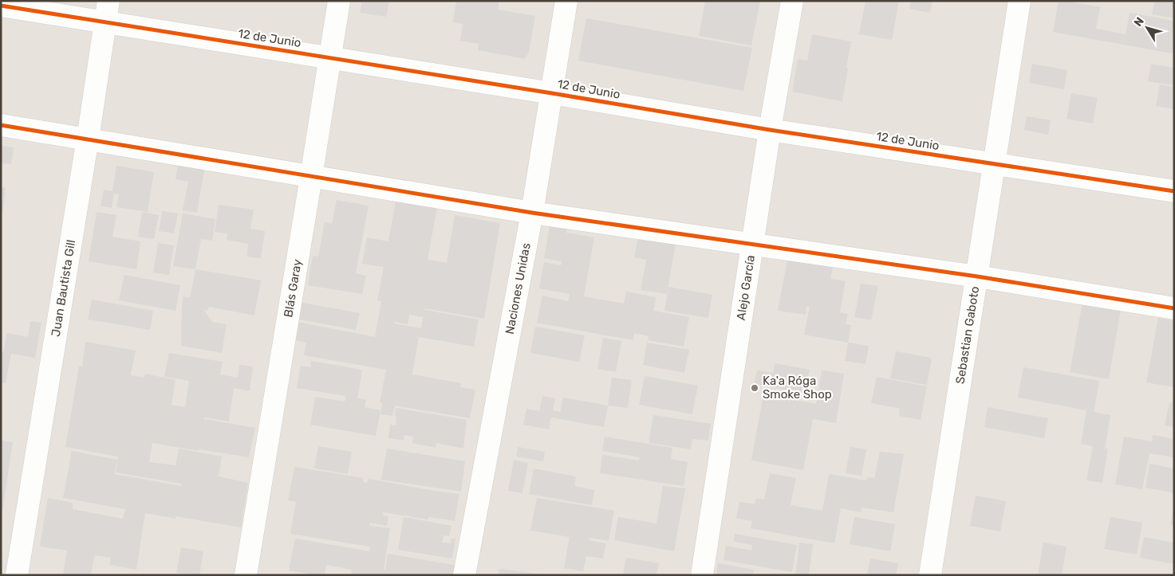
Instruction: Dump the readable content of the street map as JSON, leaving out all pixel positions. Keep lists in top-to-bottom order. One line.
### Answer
{"streets":{"street":["12 de Junio","Alejo García","Juan Bautista Gill","Blás Garay","Naciones Unidas","Sebastian Gaboto"]},"crossings":[["12 de Junio","Alejo García"],["12 de Junio","Juan Bautista Gill"],["12 de Junio","Blás Garay"],["12 de Junio","Naciones Unidas"],["12 de Junio","Sebastian Gaboto"]],"places":["Ka'a Róga Smoke Shop"],"north":"top left"}
